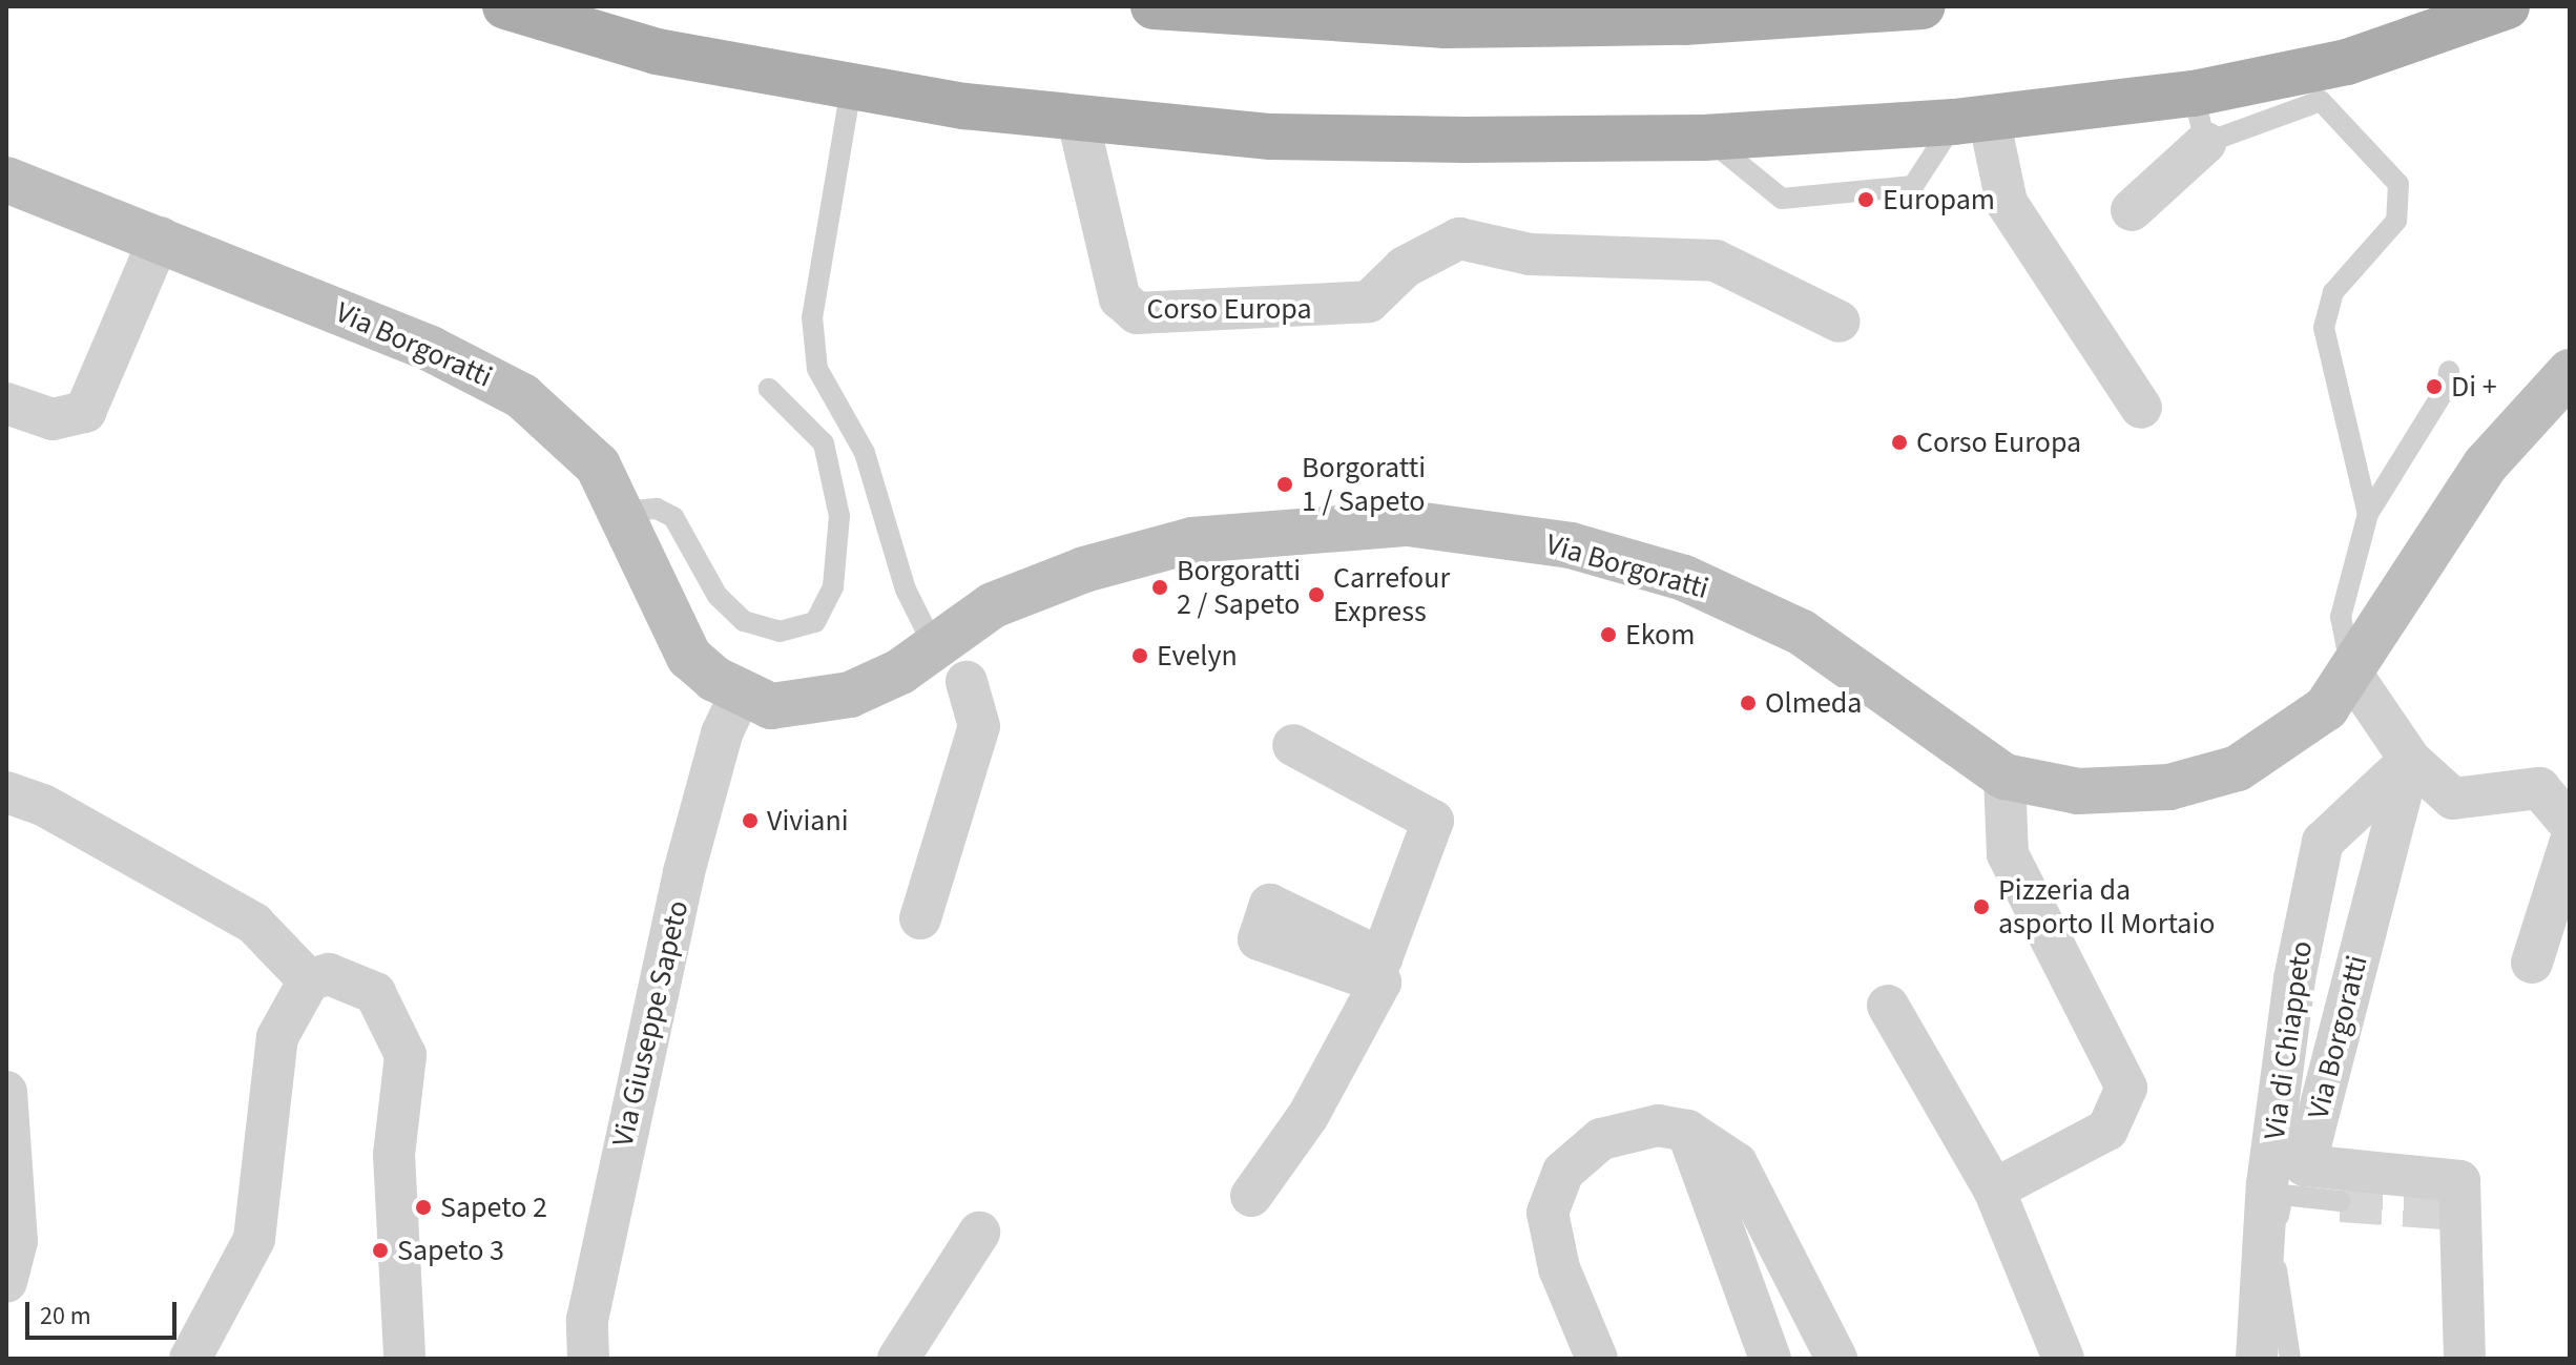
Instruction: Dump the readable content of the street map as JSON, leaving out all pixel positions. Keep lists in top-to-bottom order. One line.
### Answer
{"streets":{"street":["Corso Europa","Via Borgoratti","Via Giuseppe Sapeto","Via di Chiappeto"]},"crossings":[["Via Borgoratti","Via Giuseppe Sapeto"],["Via Borgoratti","Via di Chiappeto"]],"places":["Europam","Di +","Corso Europa","Borgoratti 1 / Sapeto","Borgoratti 2 / Sapeto","Carrefour Express","Ekom","Evelyn","Olmeda","Viviani","Pizzeria da asporto Il Mortaio","Sapeto 2","Sapeto 3"],"scale_bar":"20 m"}
